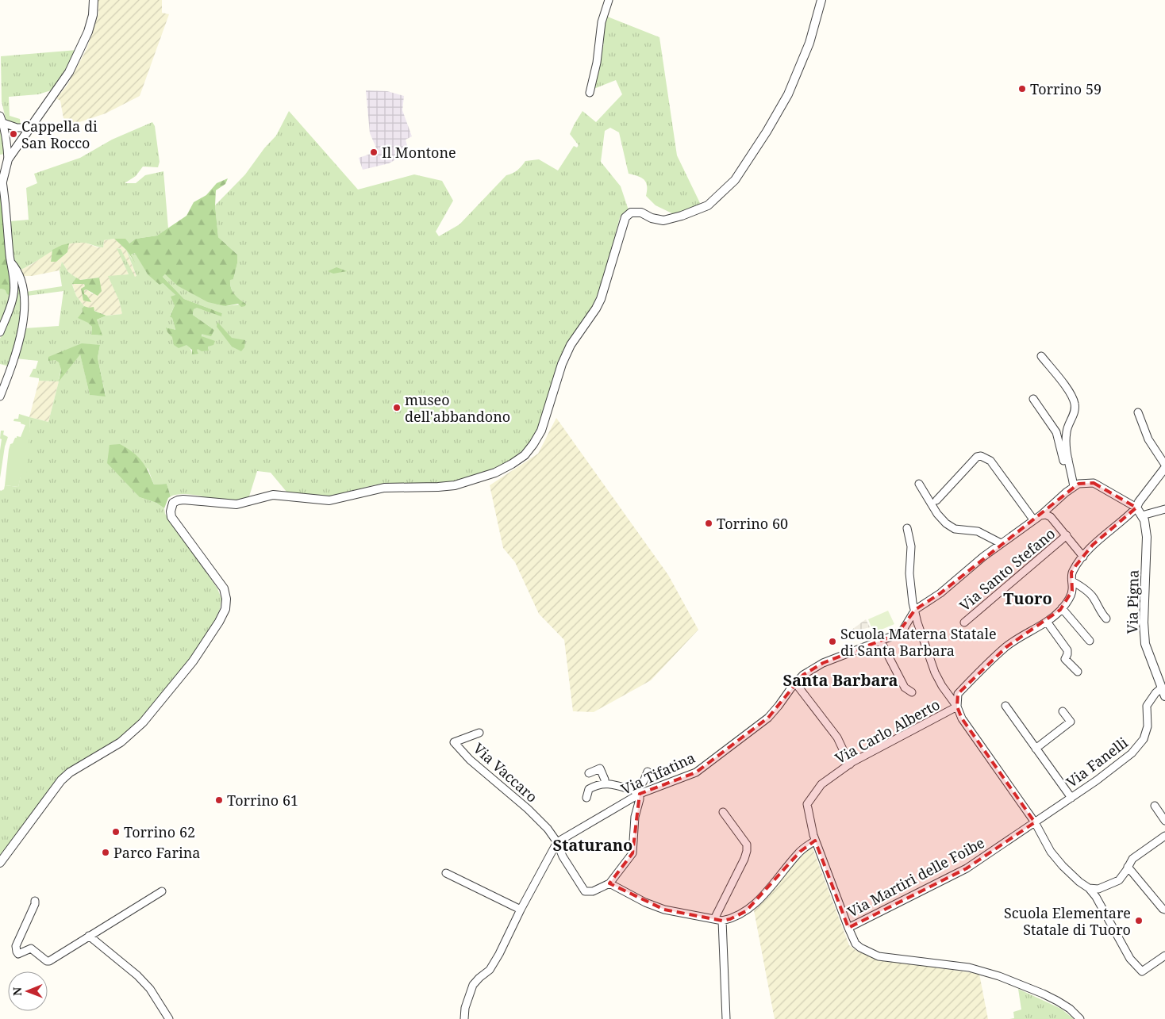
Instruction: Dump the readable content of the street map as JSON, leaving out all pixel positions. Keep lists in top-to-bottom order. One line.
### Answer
{"streets":{"street":["Via Santo Stefano","Via Pigna","Via Carlo Alberto","Via Fanelli","Via Vaccaro","Via Tifatina","Via Martiri delle Foibe"]},"crossings":[["Via Pigna","Via Fanelli"],["Via Carlo Alberto","Via Martiri delle Foibe"],["Via Fanelli","Via Martiri delle Foibe"],["Via Vaccaro","Via Tifatina"]],"districts":["Tuoro","Santa Barbara","Staturano"],"places":["Torrino 59","Cappella di San Rocco","Il Montone","museo dell'abbandono","Torrino 60","Scuola Materna Statale di Santa Barbara","Torrino 61","Torrino 62","Parco Farina","Scuola Elementare Statale di Tuoro"],"north":"left"}
